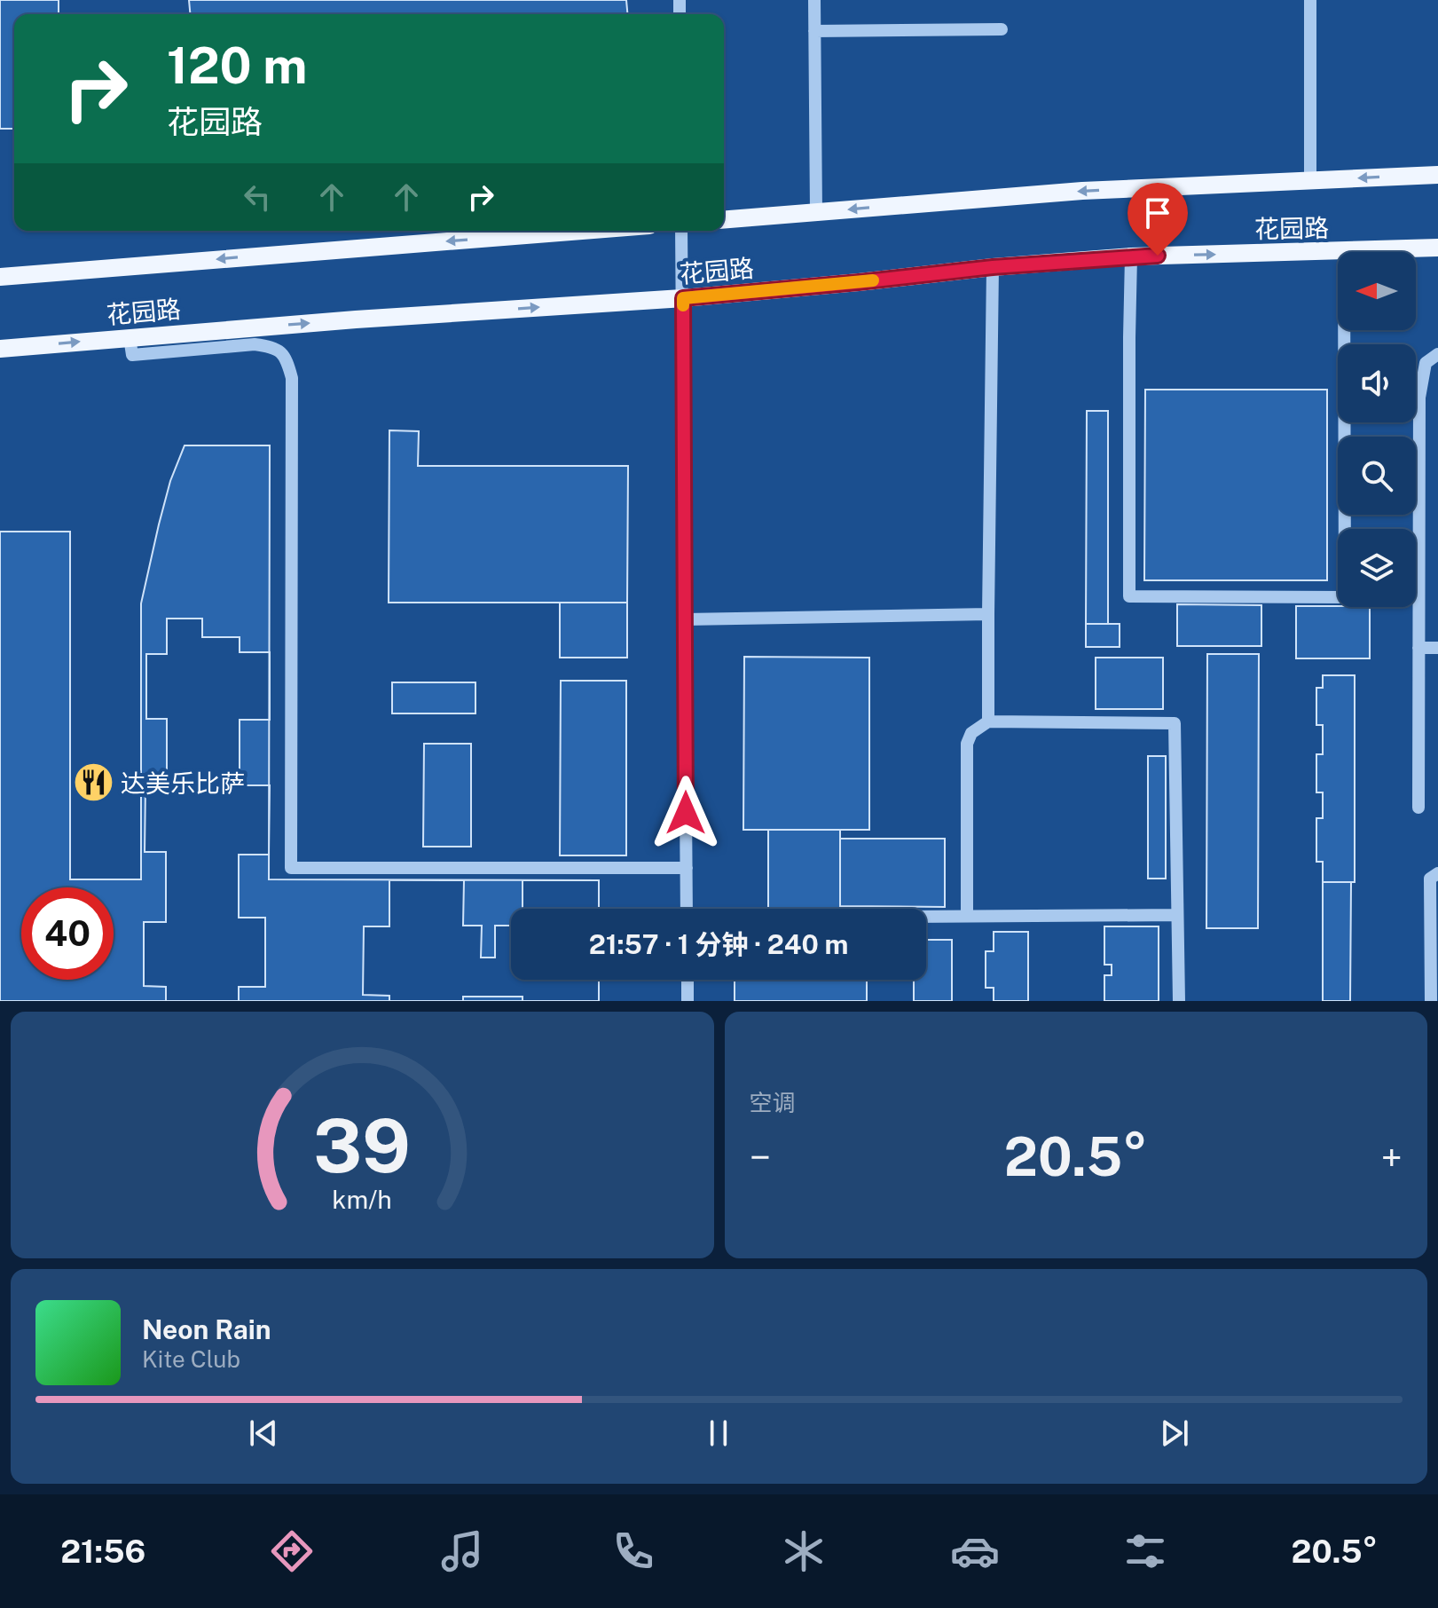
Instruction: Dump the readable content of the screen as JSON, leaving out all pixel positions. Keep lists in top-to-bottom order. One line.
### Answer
{"streets":{"main road":["花园路"]},"places":{"restaurant":["达美乐比萨"]},"north":"left","page":{"turn":["120 m","花园路"],"limit":"40","trip":"21:57 · 1 分钟 · 240 m","tile":"空调","heat":["−","20.5°","+"],"song":["Neon Rain","Kite Club"],"tabs":["21:56","20.5°"],"gauge":["39","km/h"]}}
